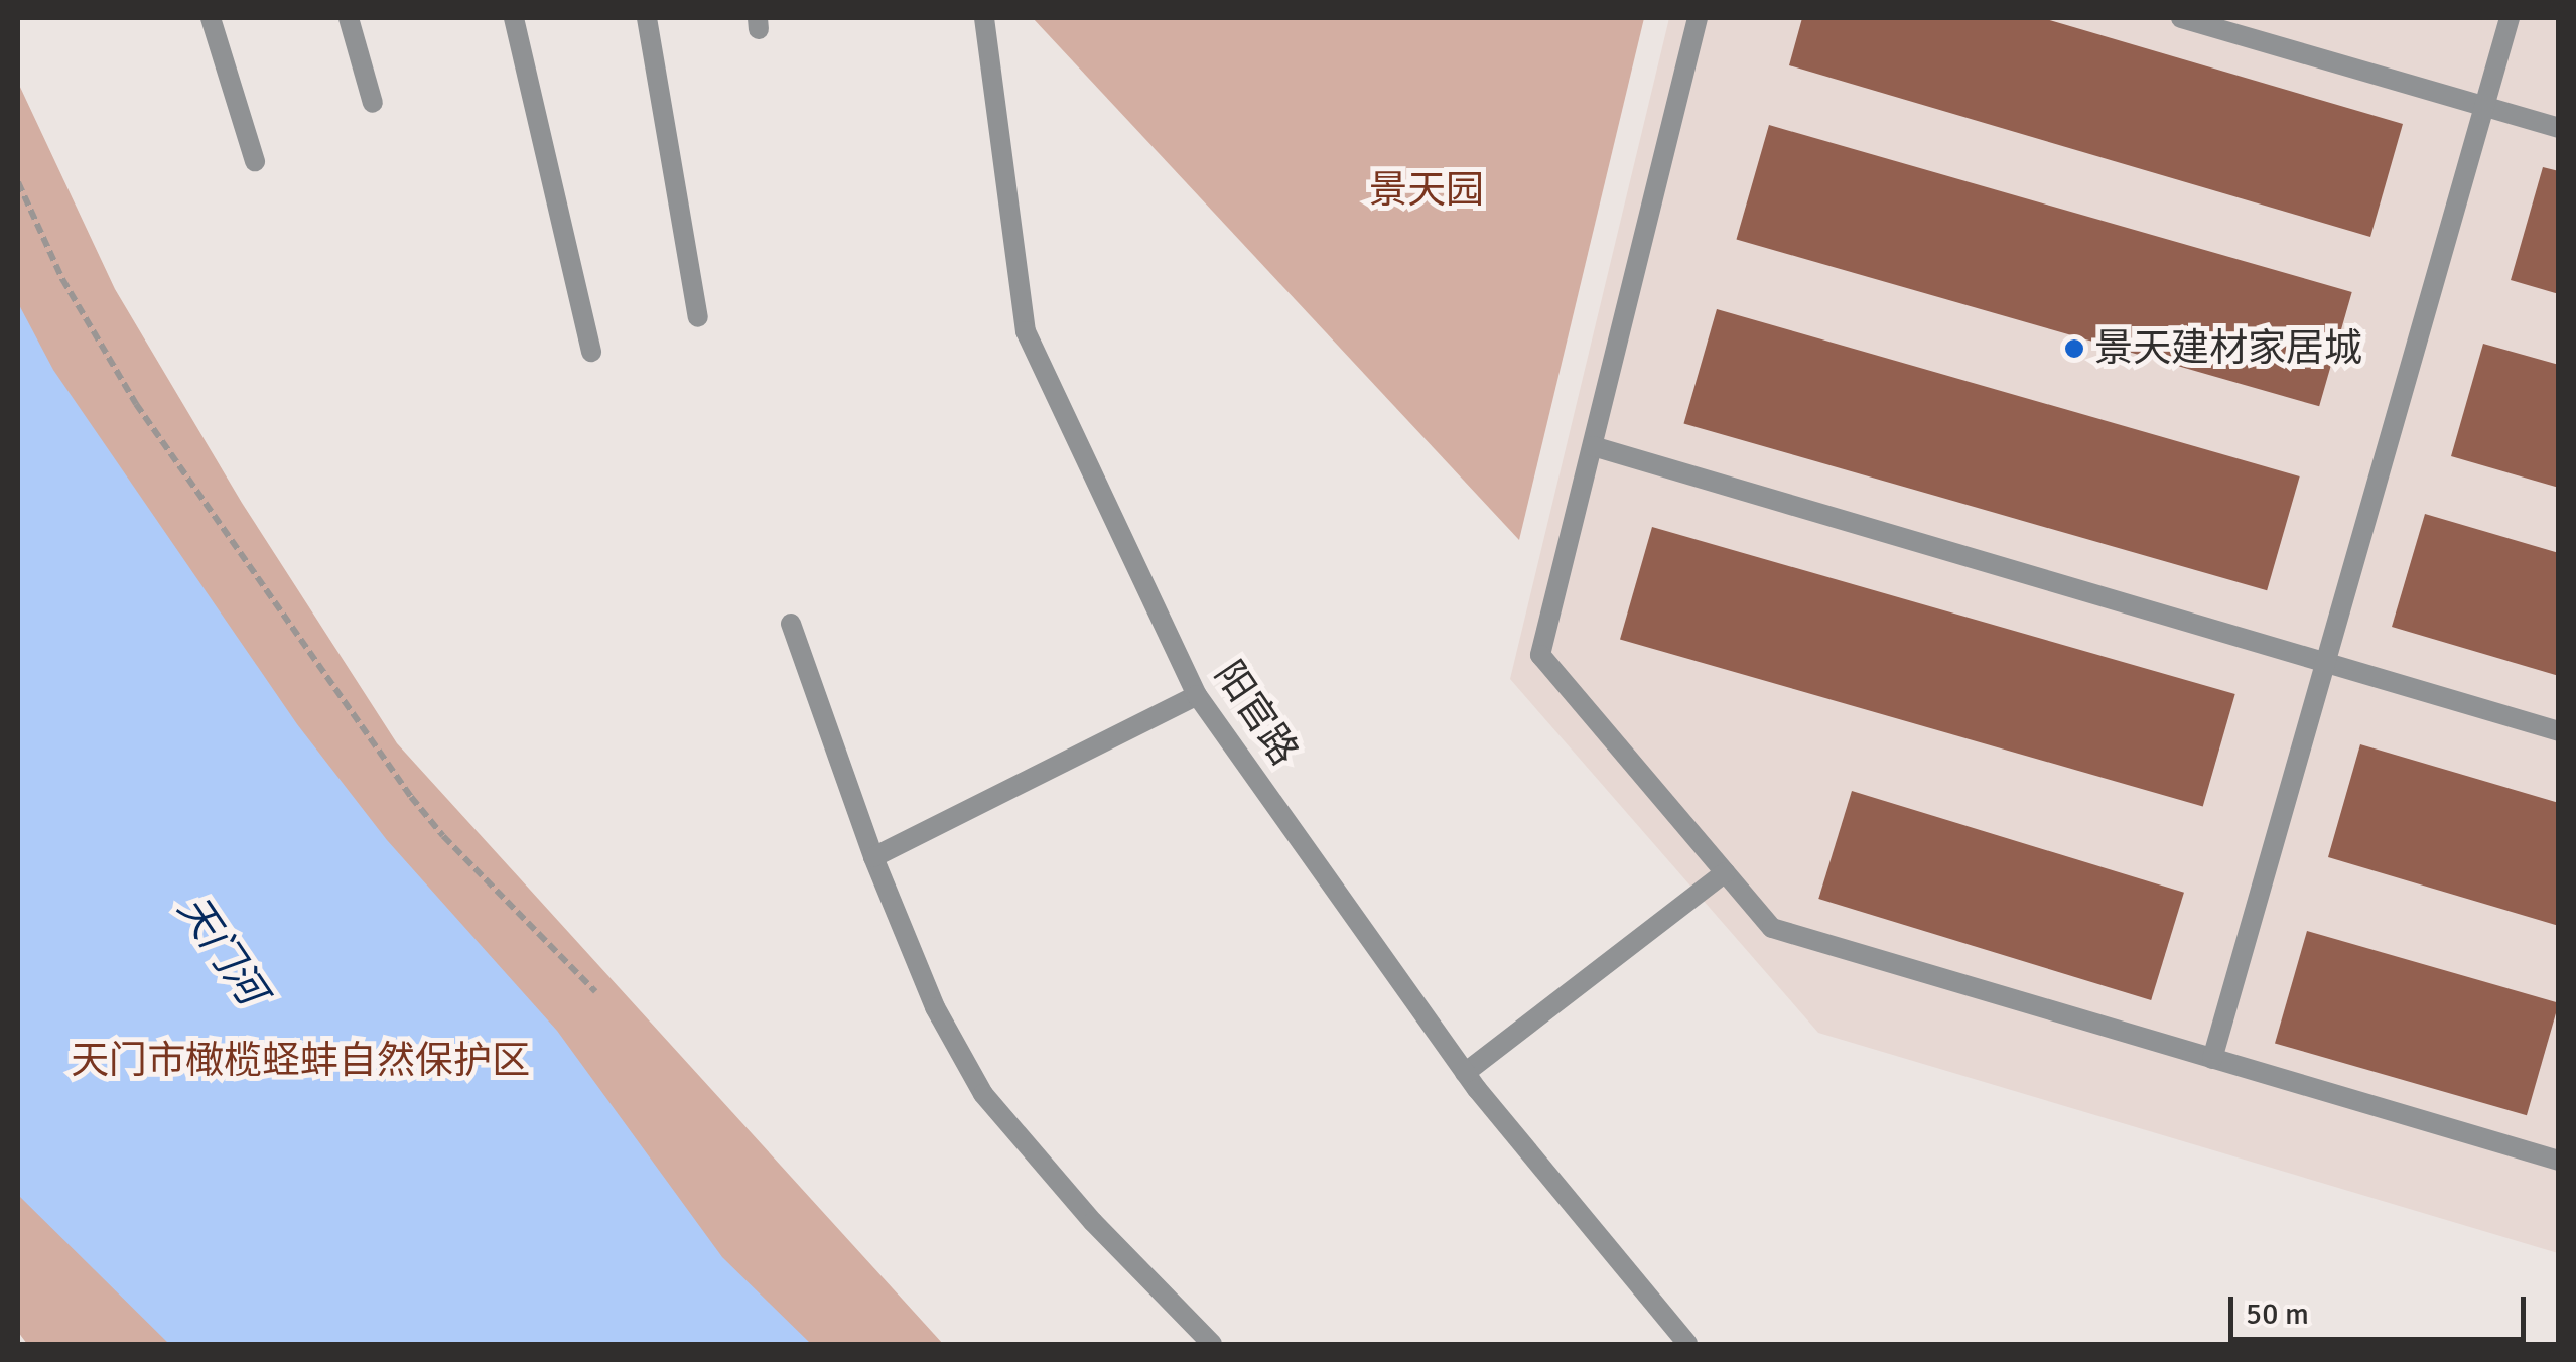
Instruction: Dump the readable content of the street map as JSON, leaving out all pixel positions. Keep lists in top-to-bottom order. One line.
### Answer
{"streets":{"street":["阳官路"]},"water":["天门河"],"parks":["景天园","天门市橄榄蛏蚌自然保护区"],"places":["景天建材家居城"],"scale_bar":"50 m"}
